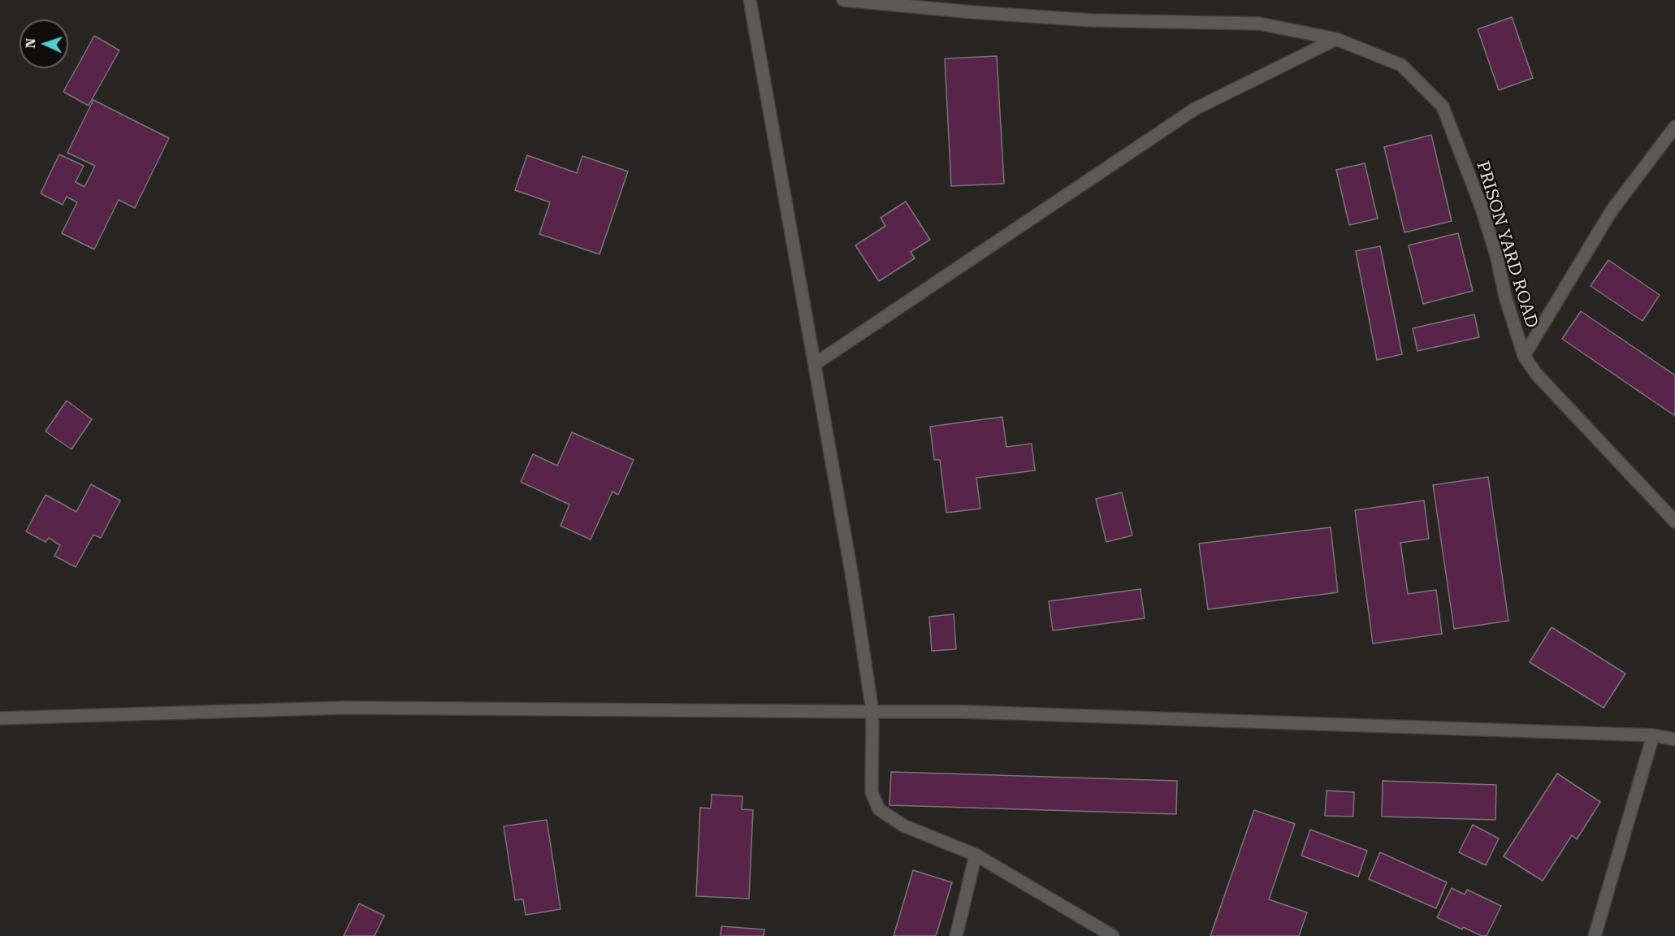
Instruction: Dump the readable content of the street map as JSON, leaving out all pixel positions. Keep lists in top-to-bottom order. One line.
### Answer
{"streets":{"street":["PRISON YARD ROAD"]},"north":"left"}
